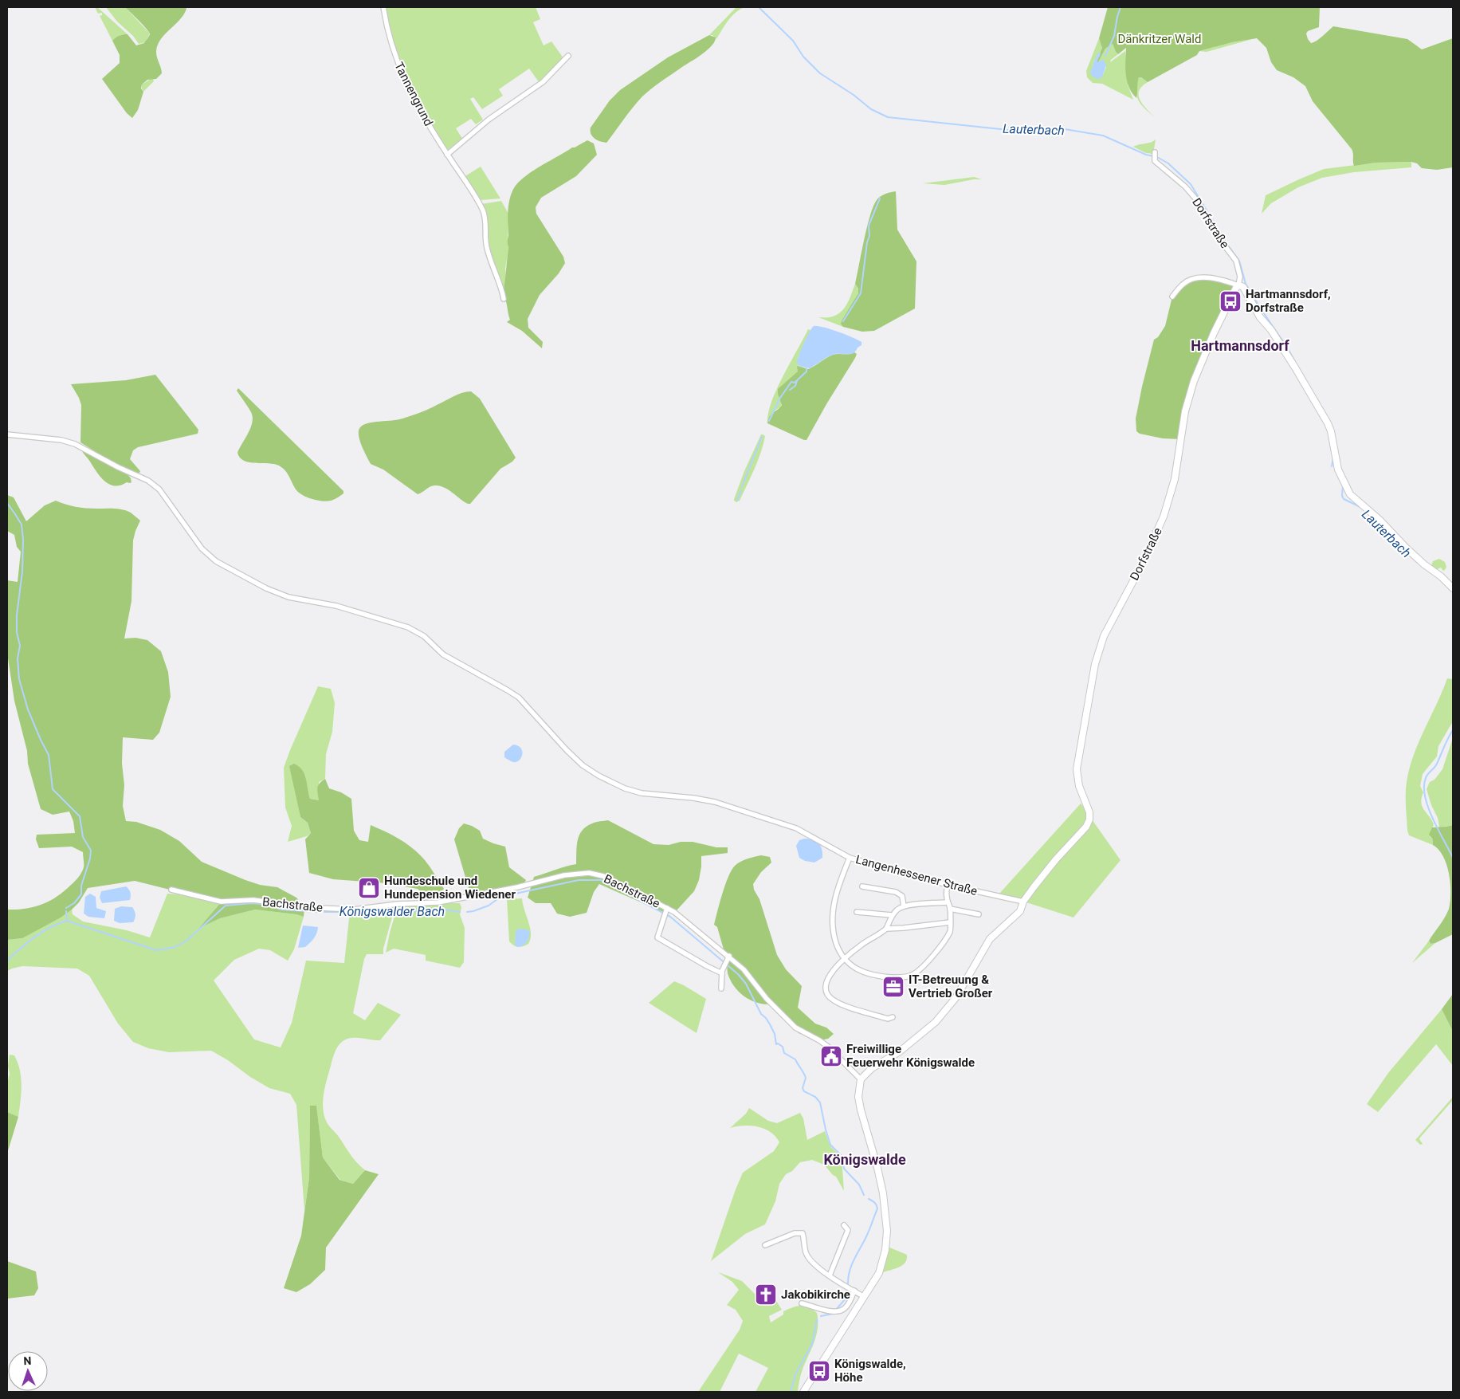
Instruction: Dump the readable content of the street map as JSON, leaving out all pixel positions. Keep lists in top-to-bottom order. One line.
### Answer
{"streets":{"street":["Tannengrund","Dorfstraße","Langenhessener Straße","Bachstraße"]},"crossings":[["Dorfstraße","Langenhessener Straße"]],"districts":["Hartmannsdorf","Königswalde"],"water":["Lauterbach","Königswalder Bach"],"parks":["Dänkritzer Wald"],"places":{"bus stop":["Hartmannsdorf, Dorfstraße","Königswalde, Höhe"],"shop":["Hundeschule und Hundepension Wiedener"],"office":["IT-Betreuung & Vertrieb Großer"],"public building":["Freiwillige Feuerwehr Königswalde"],"church":["Jakobikirche"]},"north":"top"}
